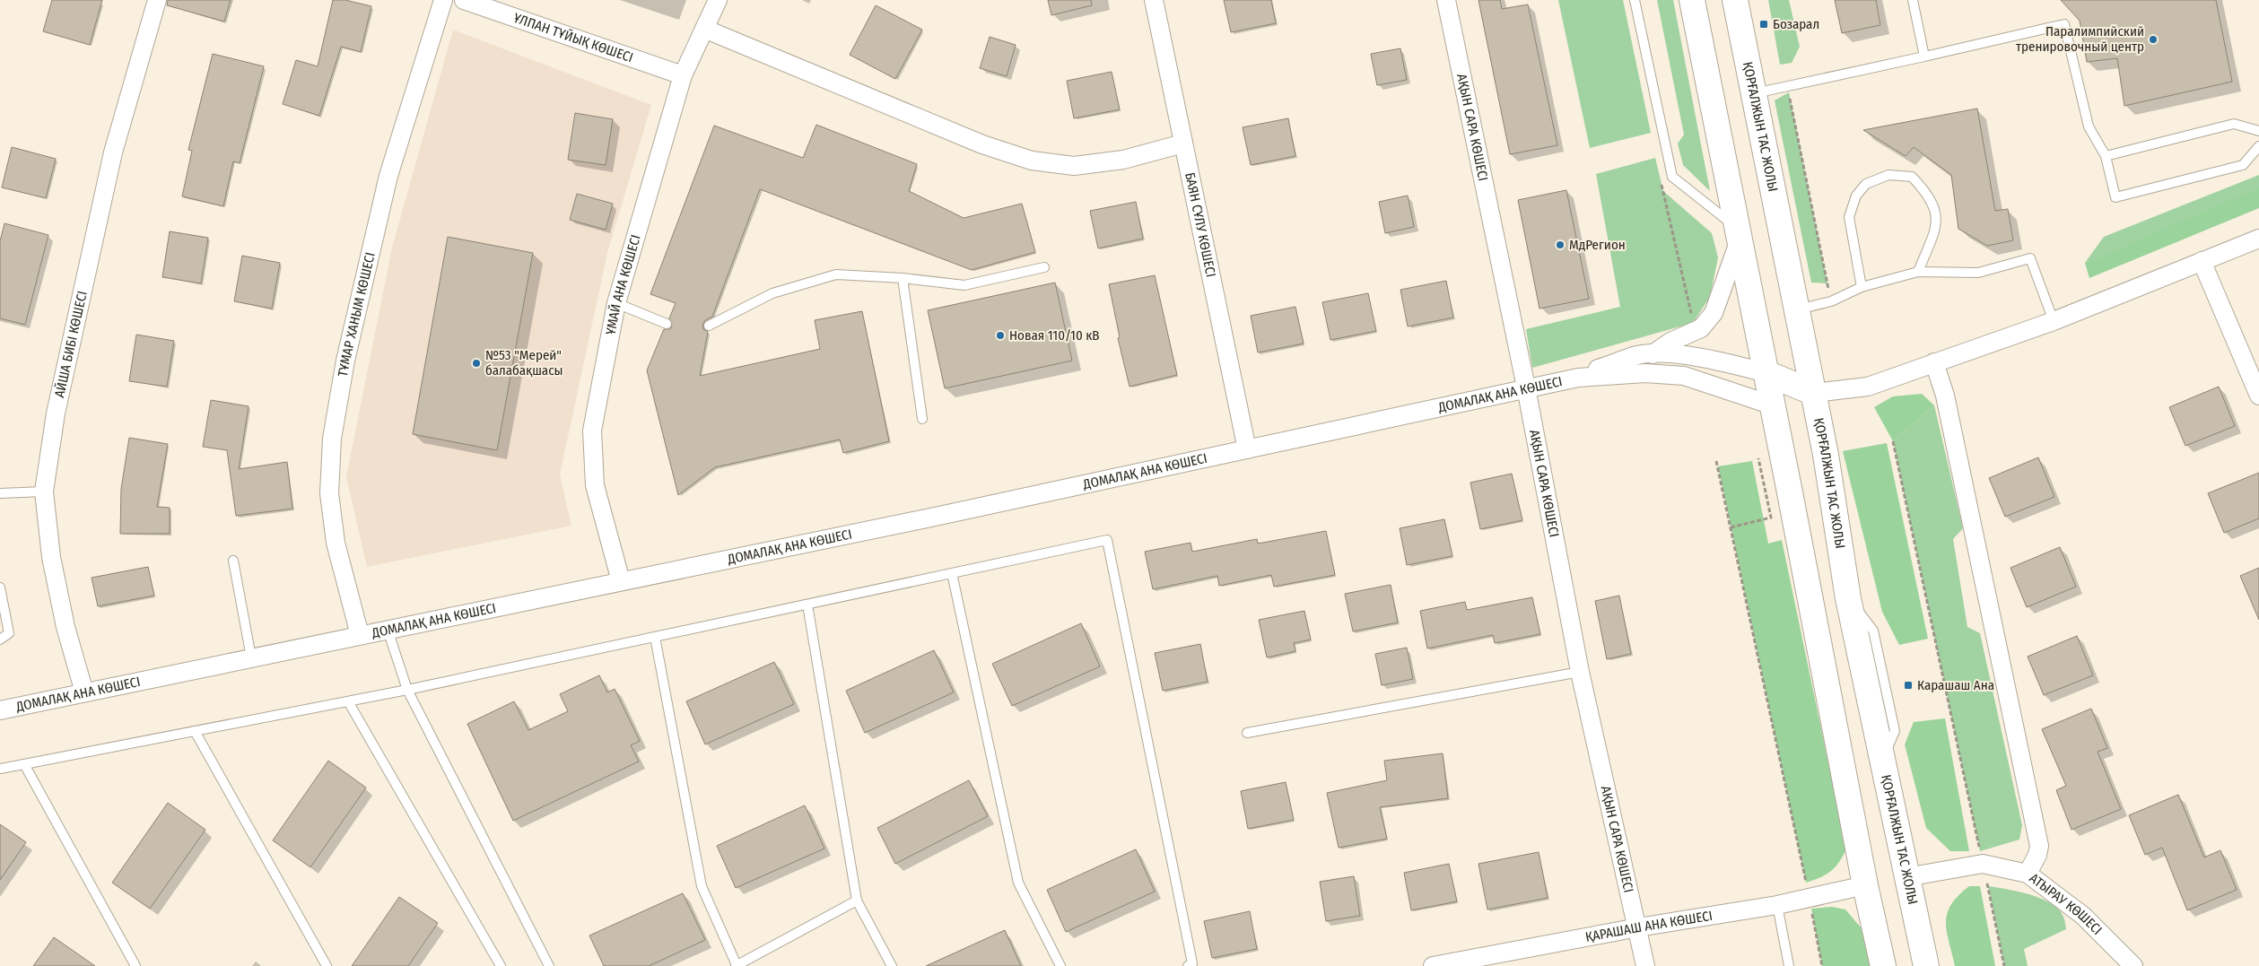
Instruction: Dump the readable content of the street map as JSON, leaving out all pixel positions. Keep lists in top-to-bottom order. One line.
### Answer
{"streets":{"main road":["ҚОРҒАЛЖЫН ТАС ЖОЛЫ"],"street":["ҰЛПАН ТҰЙЫҚ КӨШЕСІ","АҚЫН САРА КӨШЕСІ","БАЯН СҰЛУ КӨШЕСІ","ҰМАЙ АНА КӨШЕСІ","ТҰМАР ХАНЫМ КӨШЕСІ","АЙША БИБІ КӨШЕСІ","ДОМАЛАҚ АНА КӨШЕСІ","АТЫРАУ КӨШЕСІ","ҚАРАШАШ АНА КӨШЕСІ"]},"crossings":[["ҰЛПАН ТҰЙЫҚ КӨШЕСІ","ҰМАЙ АНА КӨШЕСІ"],["ҚОРҒАЛЖЫН ТАС ЖОЛЫ","АТЫРАУ КӨШЕСІ"],["АҚЫН САРА КӨШЕСІ","ДОМАЛАҚ АНА КӨШЕСІ"],["АҚЫН САРА КӨШЕСІ","ҚАРАШАШ АНА КӨШЕСІ"],["БАЯН СҰЛУ КӨШЕСІ","ДОМАЛАҚ АНА КӨШЕСІ"],["ҰМАЙ АНА КӨШЕСІ","ДОМАЛАҚ АНА КӨШЕСІ"],["ТҰМАР ХАНЫМ КӨШЕСІ","ДОМАЛАҚ АНА КӨШЕСІ"],["АЙША БИБІ КӨШЕСІ","ДОМАЛАҚ АНА КӨШЕСІ"]],"places":{"transit":["Бозарал","Карашаш Ана"],"other":["Паралимпийский тренировочный центр","МдРегион","Новая 110/10 кВ","№53 \"Мерей\" балабақшасы"]}}
